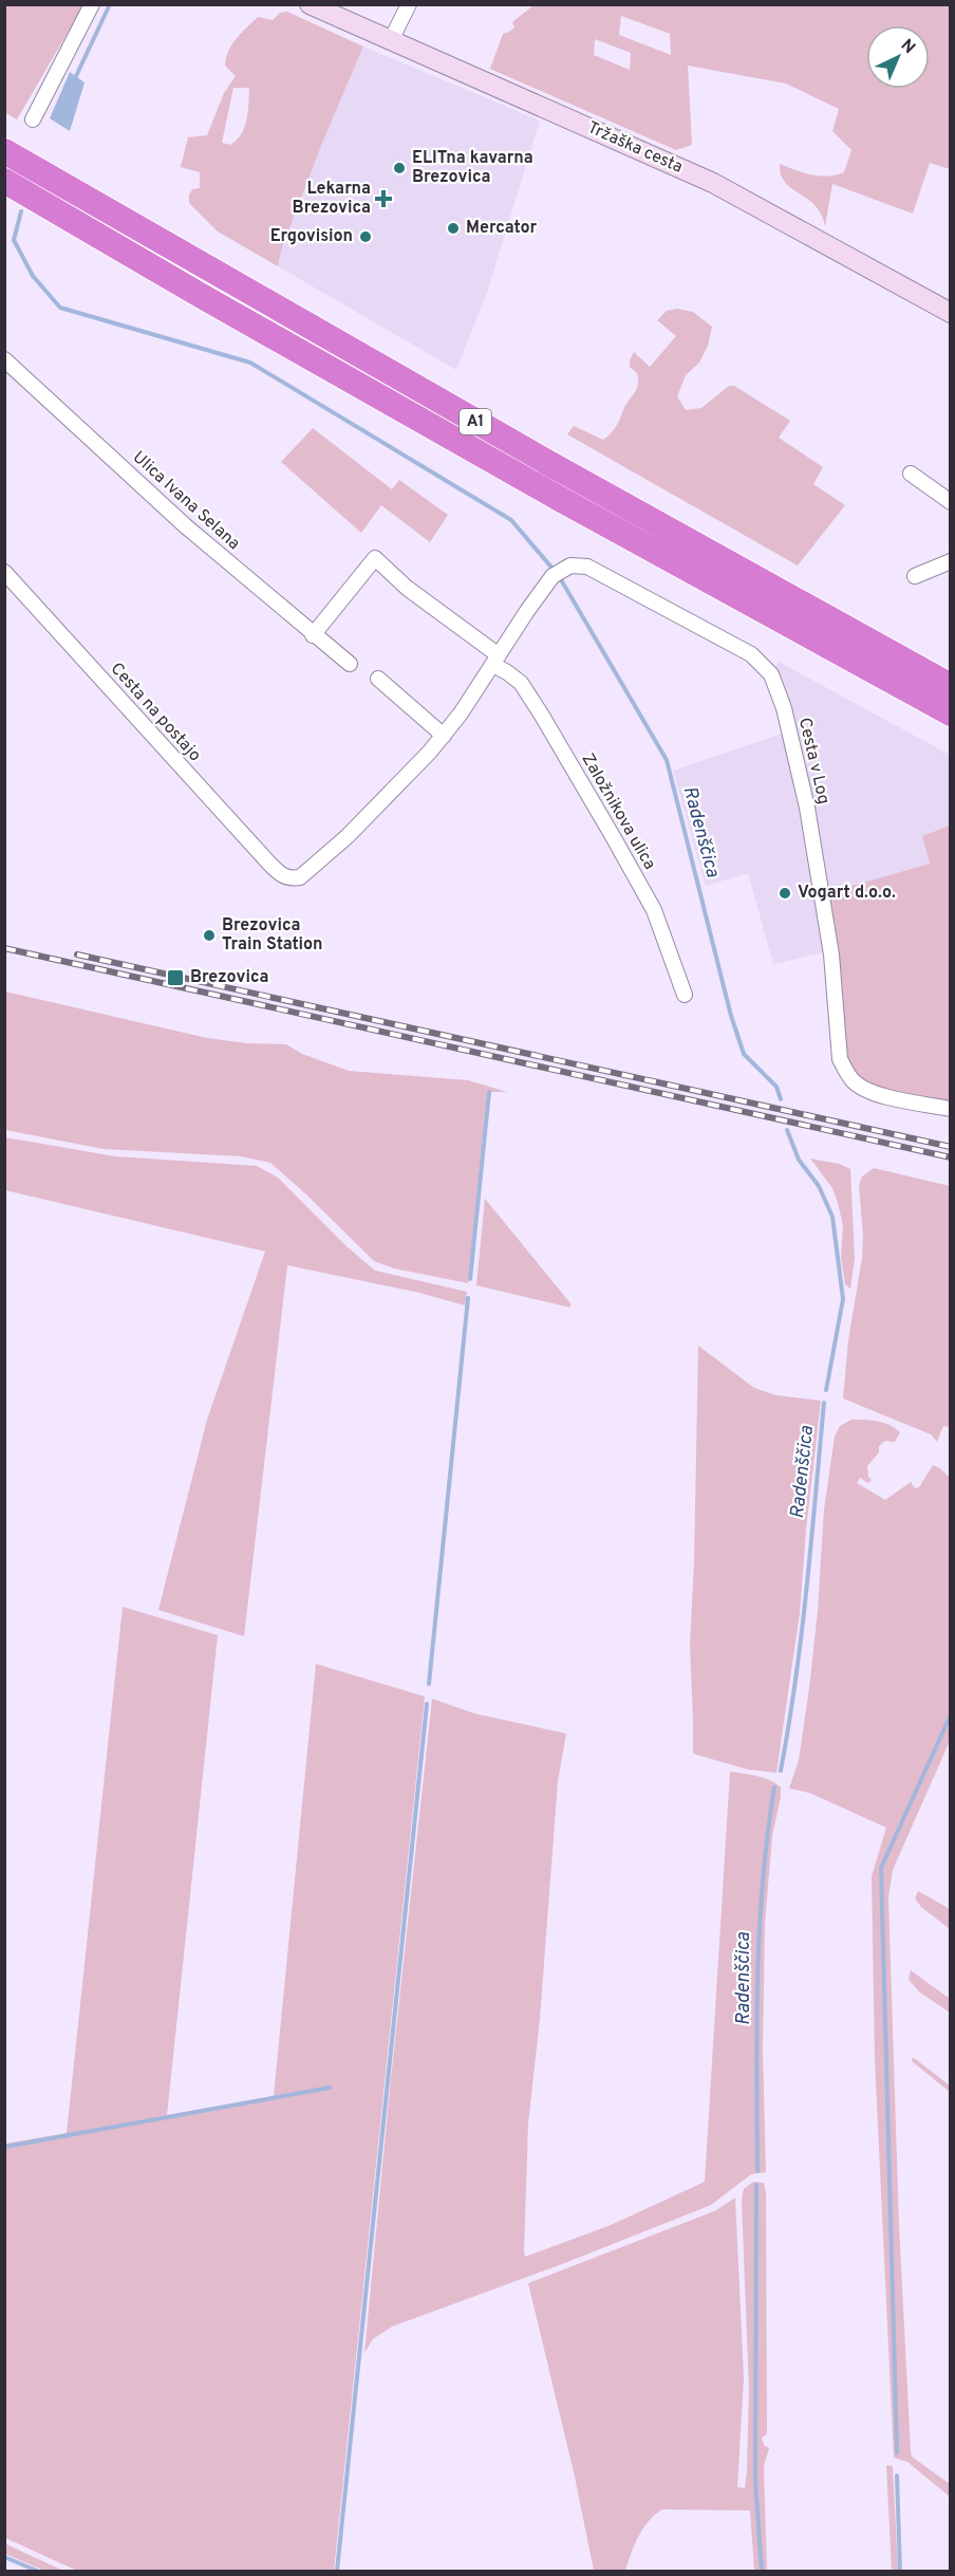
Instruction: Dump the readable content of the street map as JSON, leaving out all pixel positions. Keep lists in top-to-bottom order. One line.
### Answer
{"streets":{"highway":["A1"],"main road":["Tržaška cesta"],"street":["Ulica Ivana Selana","Cesta na postajo","Cesta v Log","Založnikova ulica"]},"crossings":[["Ulica Ivana Selana","Založnikova ulica"],["Cesta v Log","Založnikova ulica"]],"water":["Radenščica"],"places":{"other":["ELITna kavarna Brezovica","Mercator","Ergovision","Vogart d.o.o.","Brezovica Train Station"],"health":["Lekarna Brezovica"],"transit":["Brezovica"]},"north":"top right"}
